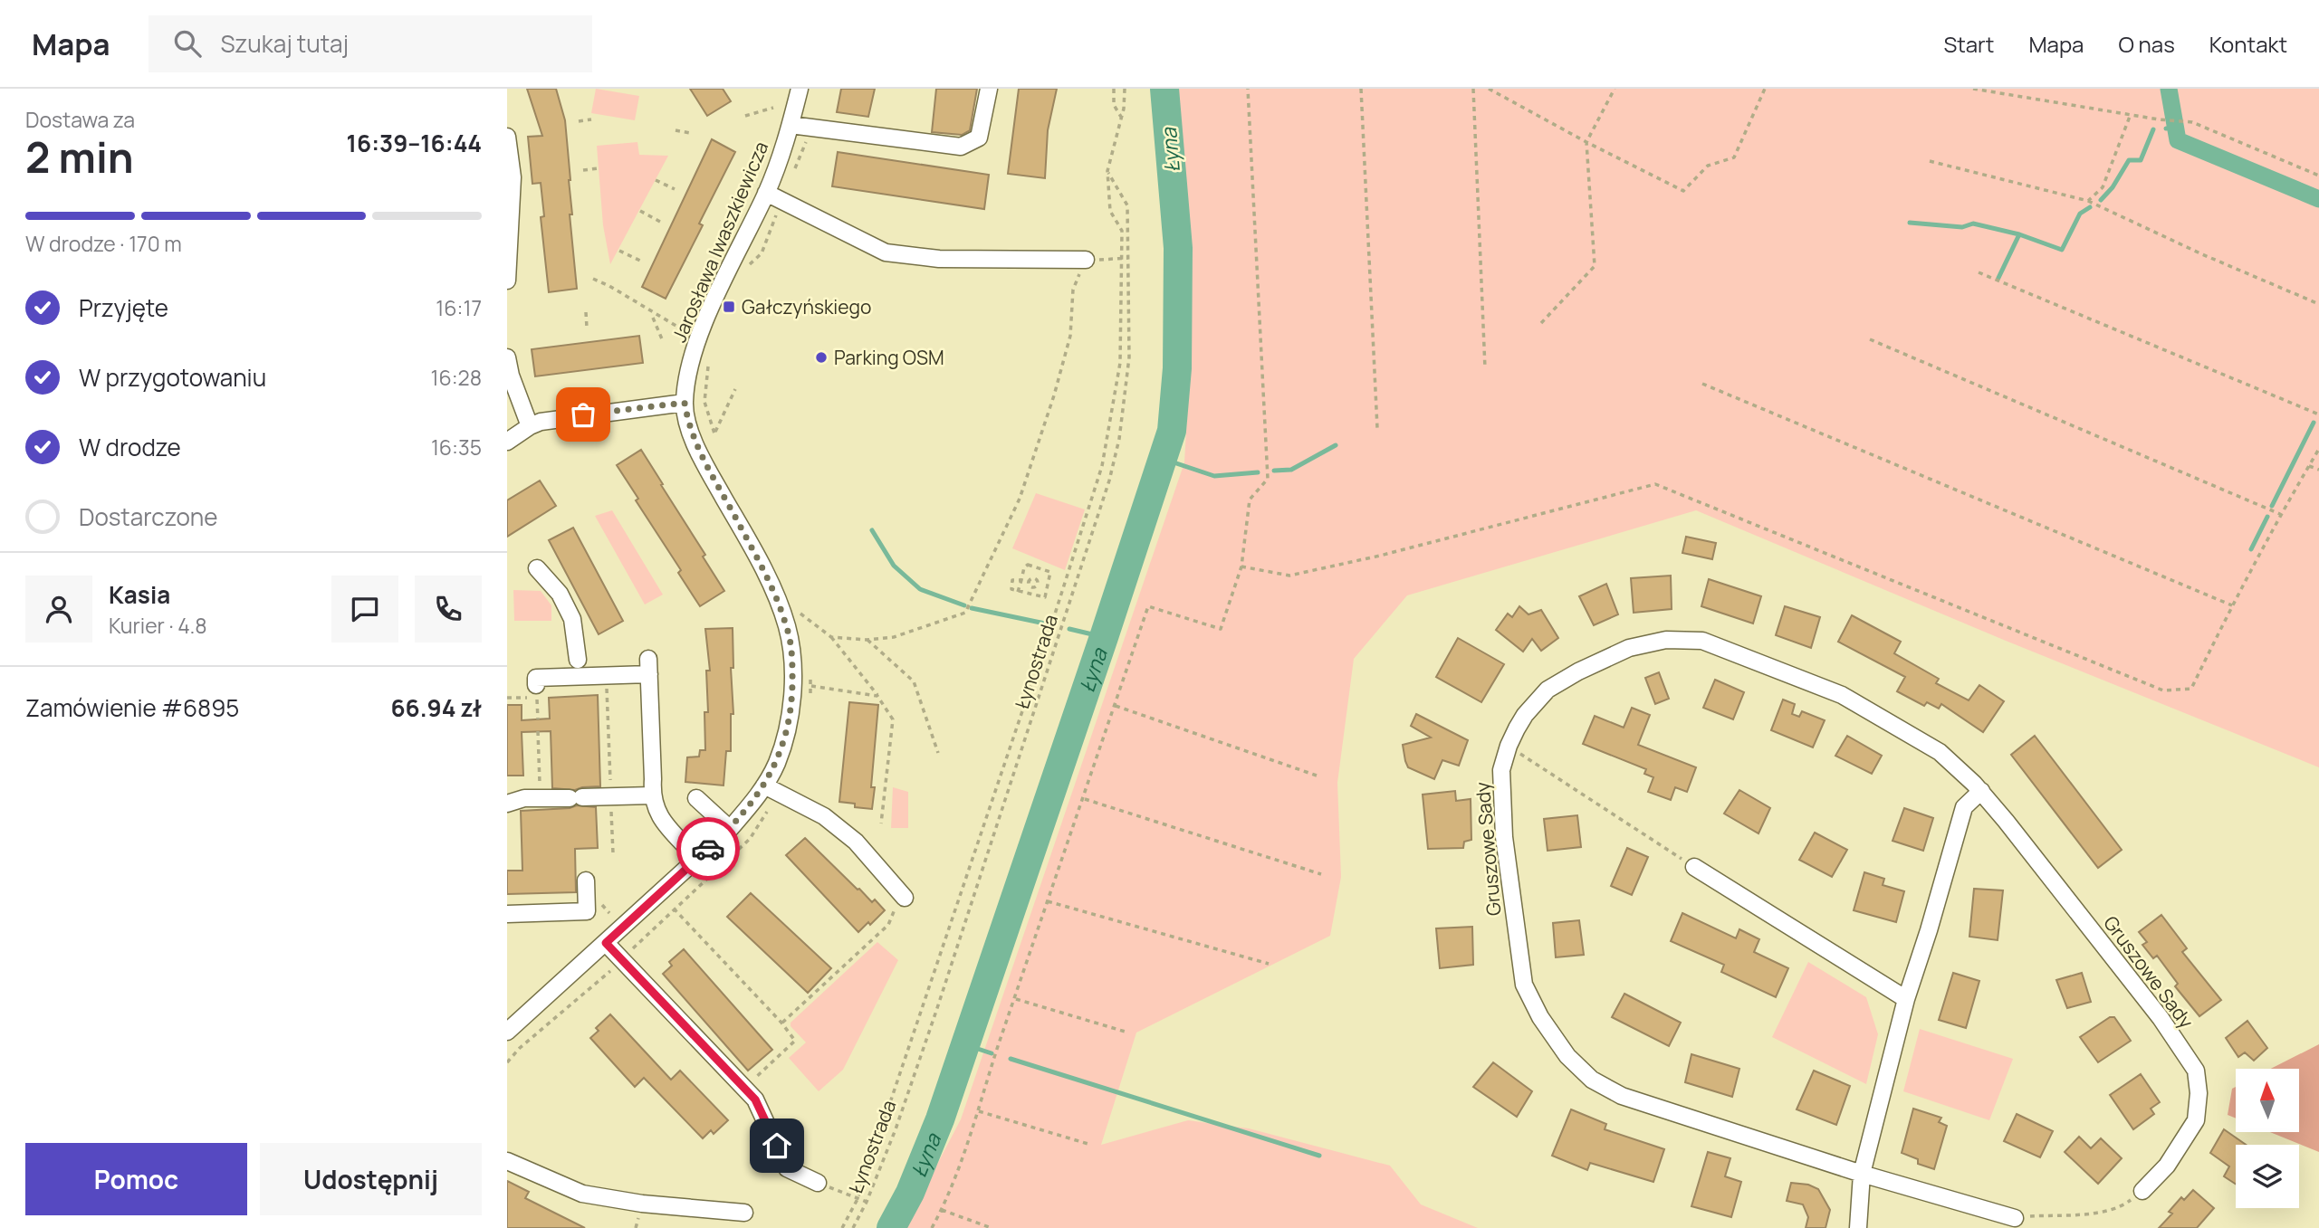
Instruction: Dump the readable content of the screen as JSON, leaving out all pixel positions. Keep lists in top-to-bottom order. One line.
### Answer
{"streets":{"street":["Jarosława Iwaszkiewicza","Gruszowe Sady"],"path":["Łynostrada"]},"water":["Łyna"],"places":{"transit":["Gałczyńskiego"],"other":["Parking OSM"]},"north":"top","page":{"header":"Mapa","search":"Szukaj tutaj","nav":["Start","Mapa","O nas","Kontakt"],"heading":["2 min","Dostawa za","16:39–16:44"],"panel":["Kasia","Kurier · 4.8","Zamówienie #6895","66.94 zł"],"bar":"W drodze · 170 m","list":[["Przyjęte","16:17"],["W przygotowaniu","16:28"],["W drodze","16:35"],"Dostarczone"],"buttons":["Pomoc","Udostępnij"]}}
